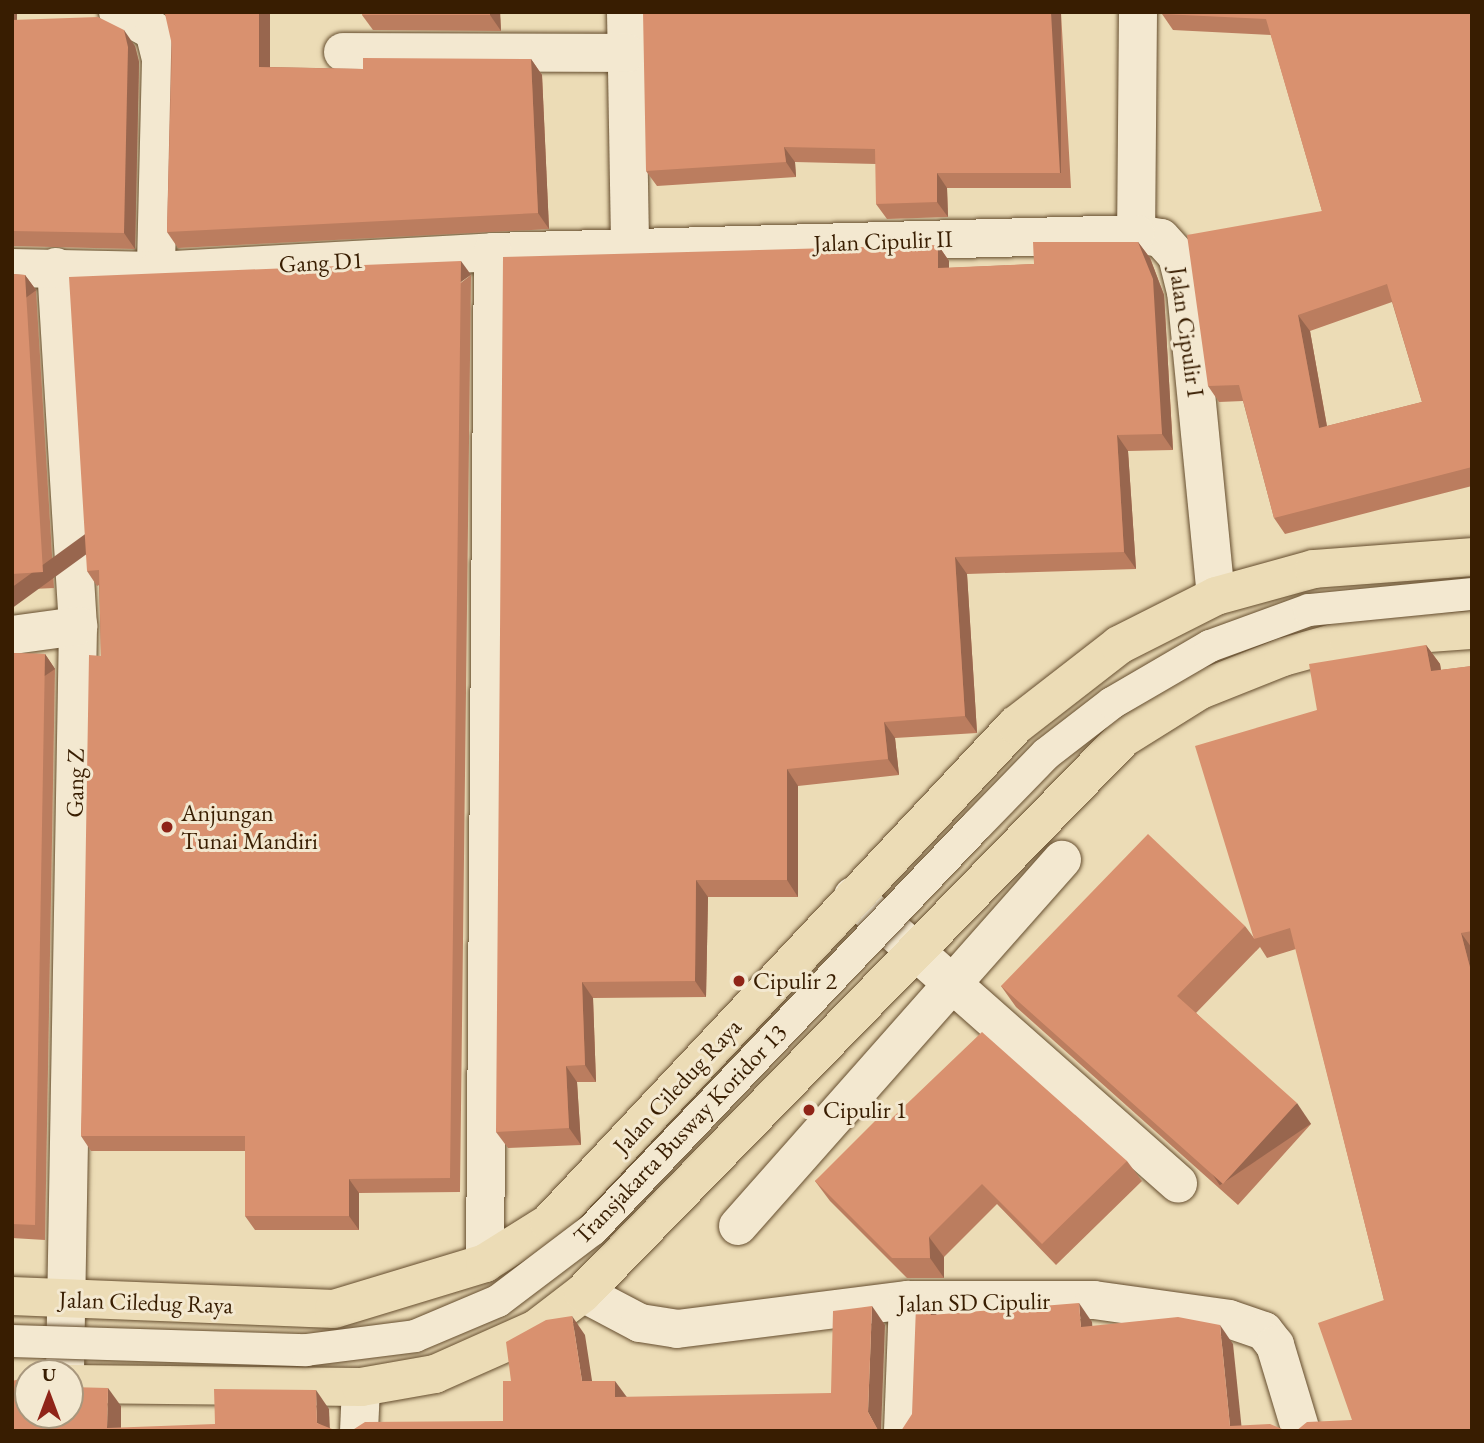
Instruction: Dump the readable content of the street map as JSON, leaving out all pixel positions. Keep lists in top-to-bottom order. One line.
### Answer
{"streets":{"main road":["Jalan Ciledug Raya"],"street":["Jalan Cipulir II","Gang D1","Jalan Cipulir I","Gang Z","Jalan SD Cipulir"],"lane":["Transjakarta Busway Koridor 13"]},"crossings":[["Jalan Cipulir II","Gang D1"],["Jalan Cipulir II","Jalan Cipulir I"],["Gang D1","Gang Z"],["Jalan Cipulir I","Jalan Ciledug Raya"],["Gang Z","Jalan Ciledug Raya"]],"places":["Anjungan Tunai Mandiri","Cipulir 2","Cipulir 1"],"north":"top"}
